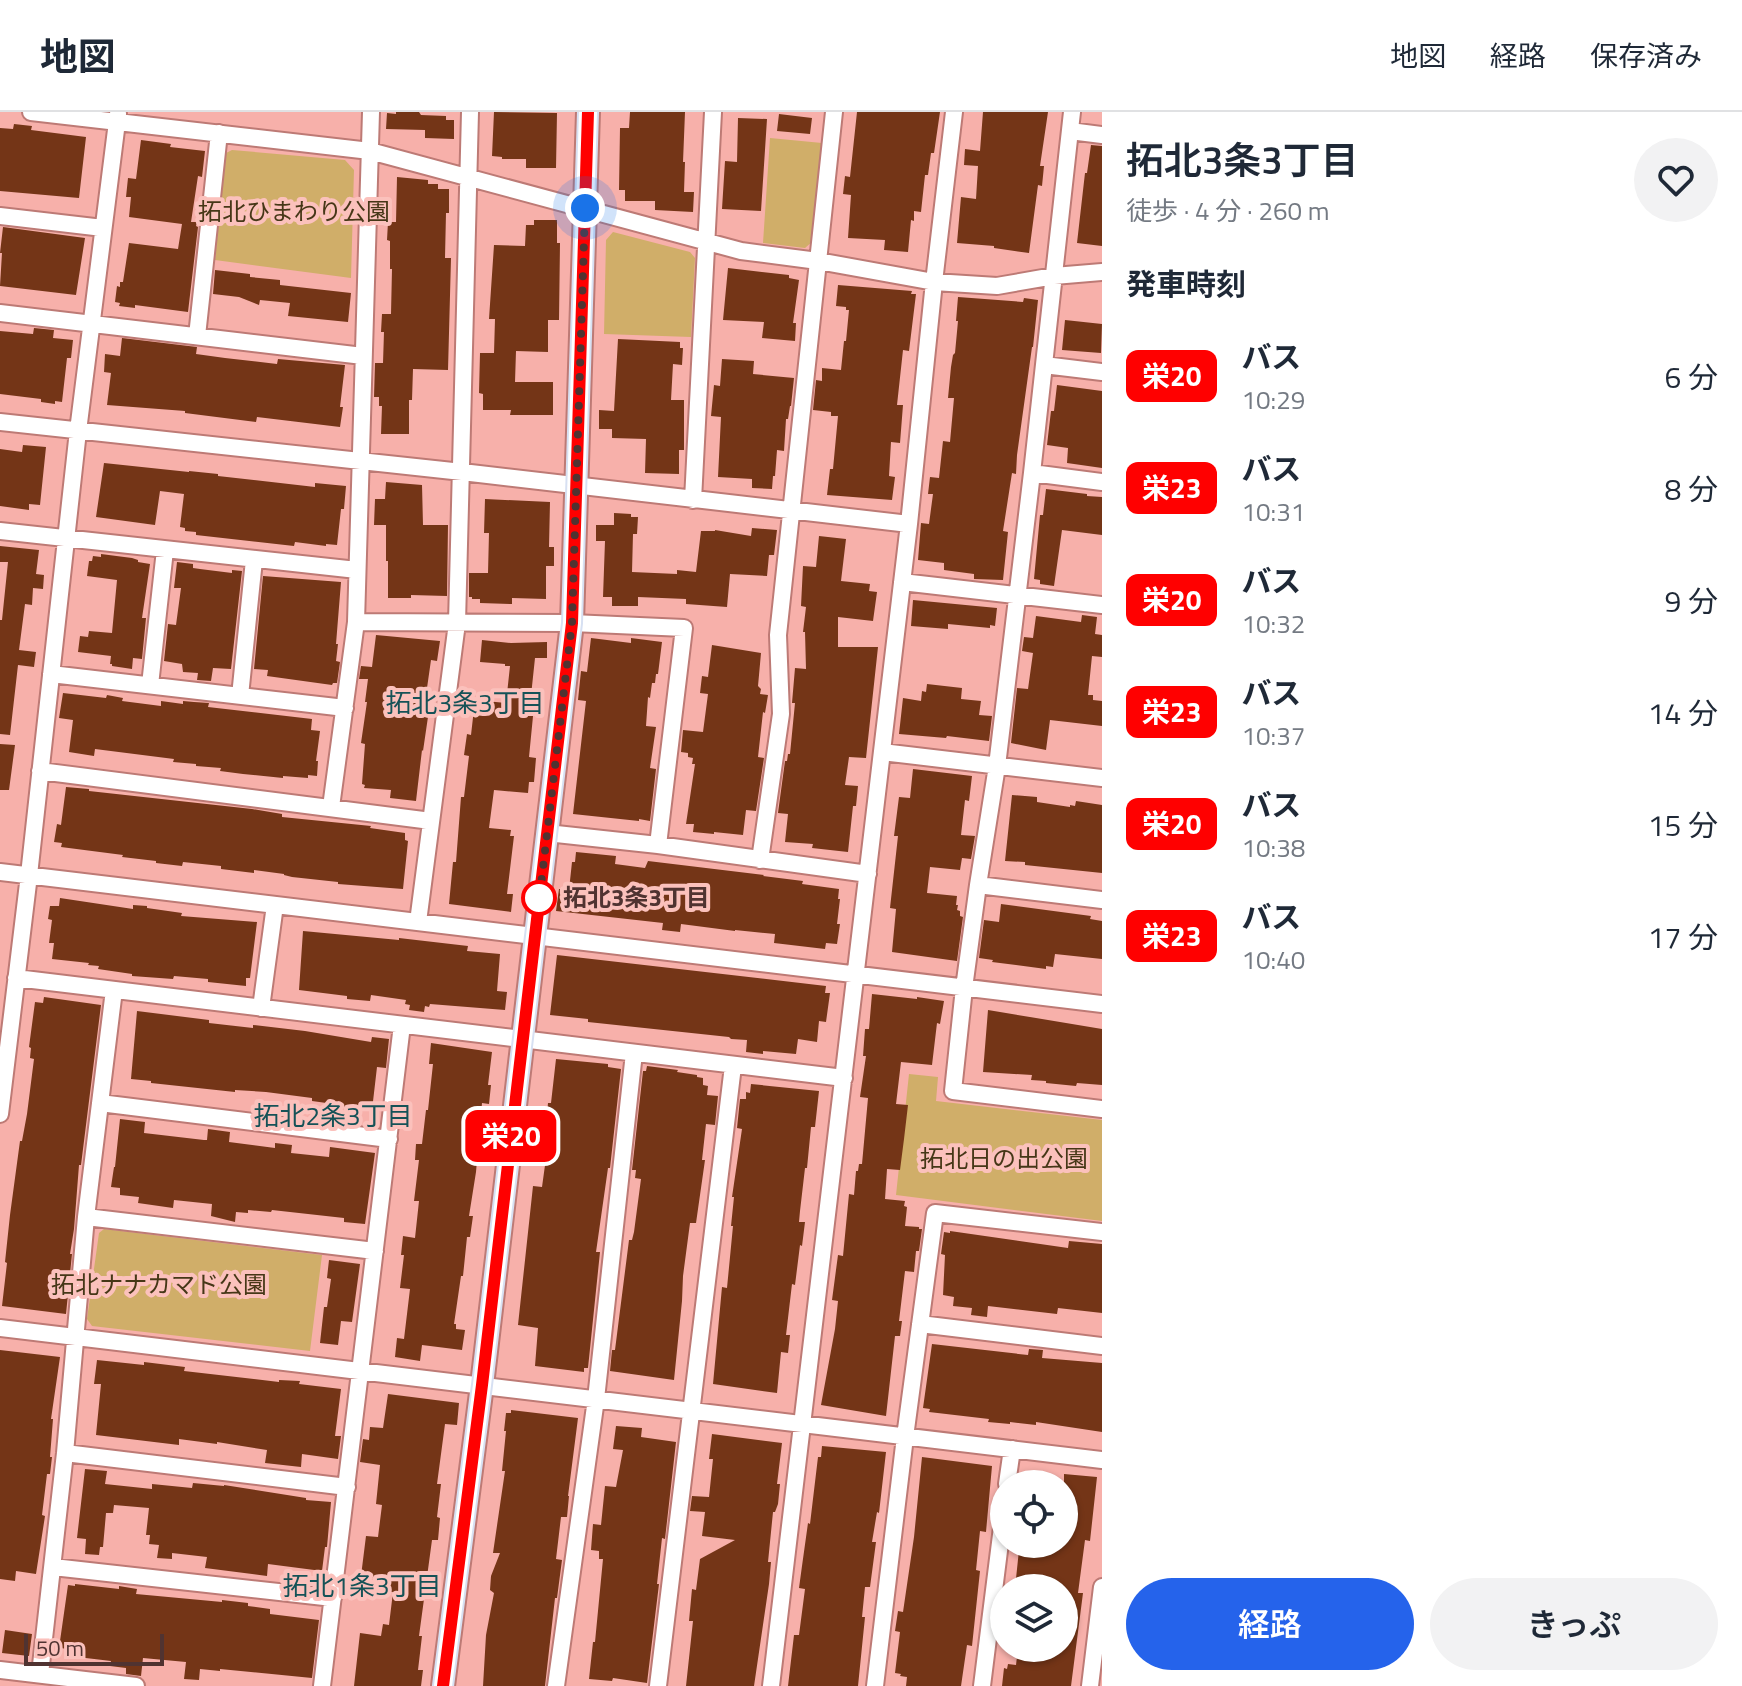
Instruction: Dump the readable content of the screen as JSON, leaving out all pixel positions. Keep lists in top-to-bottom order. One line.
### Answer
{"districts":["拓北3条3丁目","拓北2条3丁目","拓北1条3丁目"],"parks":["拓北ひまわり公園","拓北日の出公園","拓北ナナカマド公園"],"places":["拓北3条3丁目"],"lines":["bus line 栄20"],"scale_bar":"50 m","page":{"header":"地図","nav":["地図","経路","保存済み"],"on_map":"栄20","heading":[["拓北3条3丁目","徒歩 · 4 分 · 260 m"],"発車時刻"],"list":[{"mark":"栄20","name":"バス","note":"10:29","value":"6 分"},{"mark":"栄23","name":"バス","note":"10:31","value":"8 分"},{"mark":"栄20","name":"バス","note":"10:32","value":"9 分"},{"mark":"栄23","name":"バス","note":"10:37","value":"14 分"},{"mark":"栄20","name":"バス","note":"10:38","value":"15 分"},{"mark":"栄23","name":"バス","note":"10:40","value":"17 分"}],"buttons":["経路","きっぷ"],"scale":"50 m"}}
